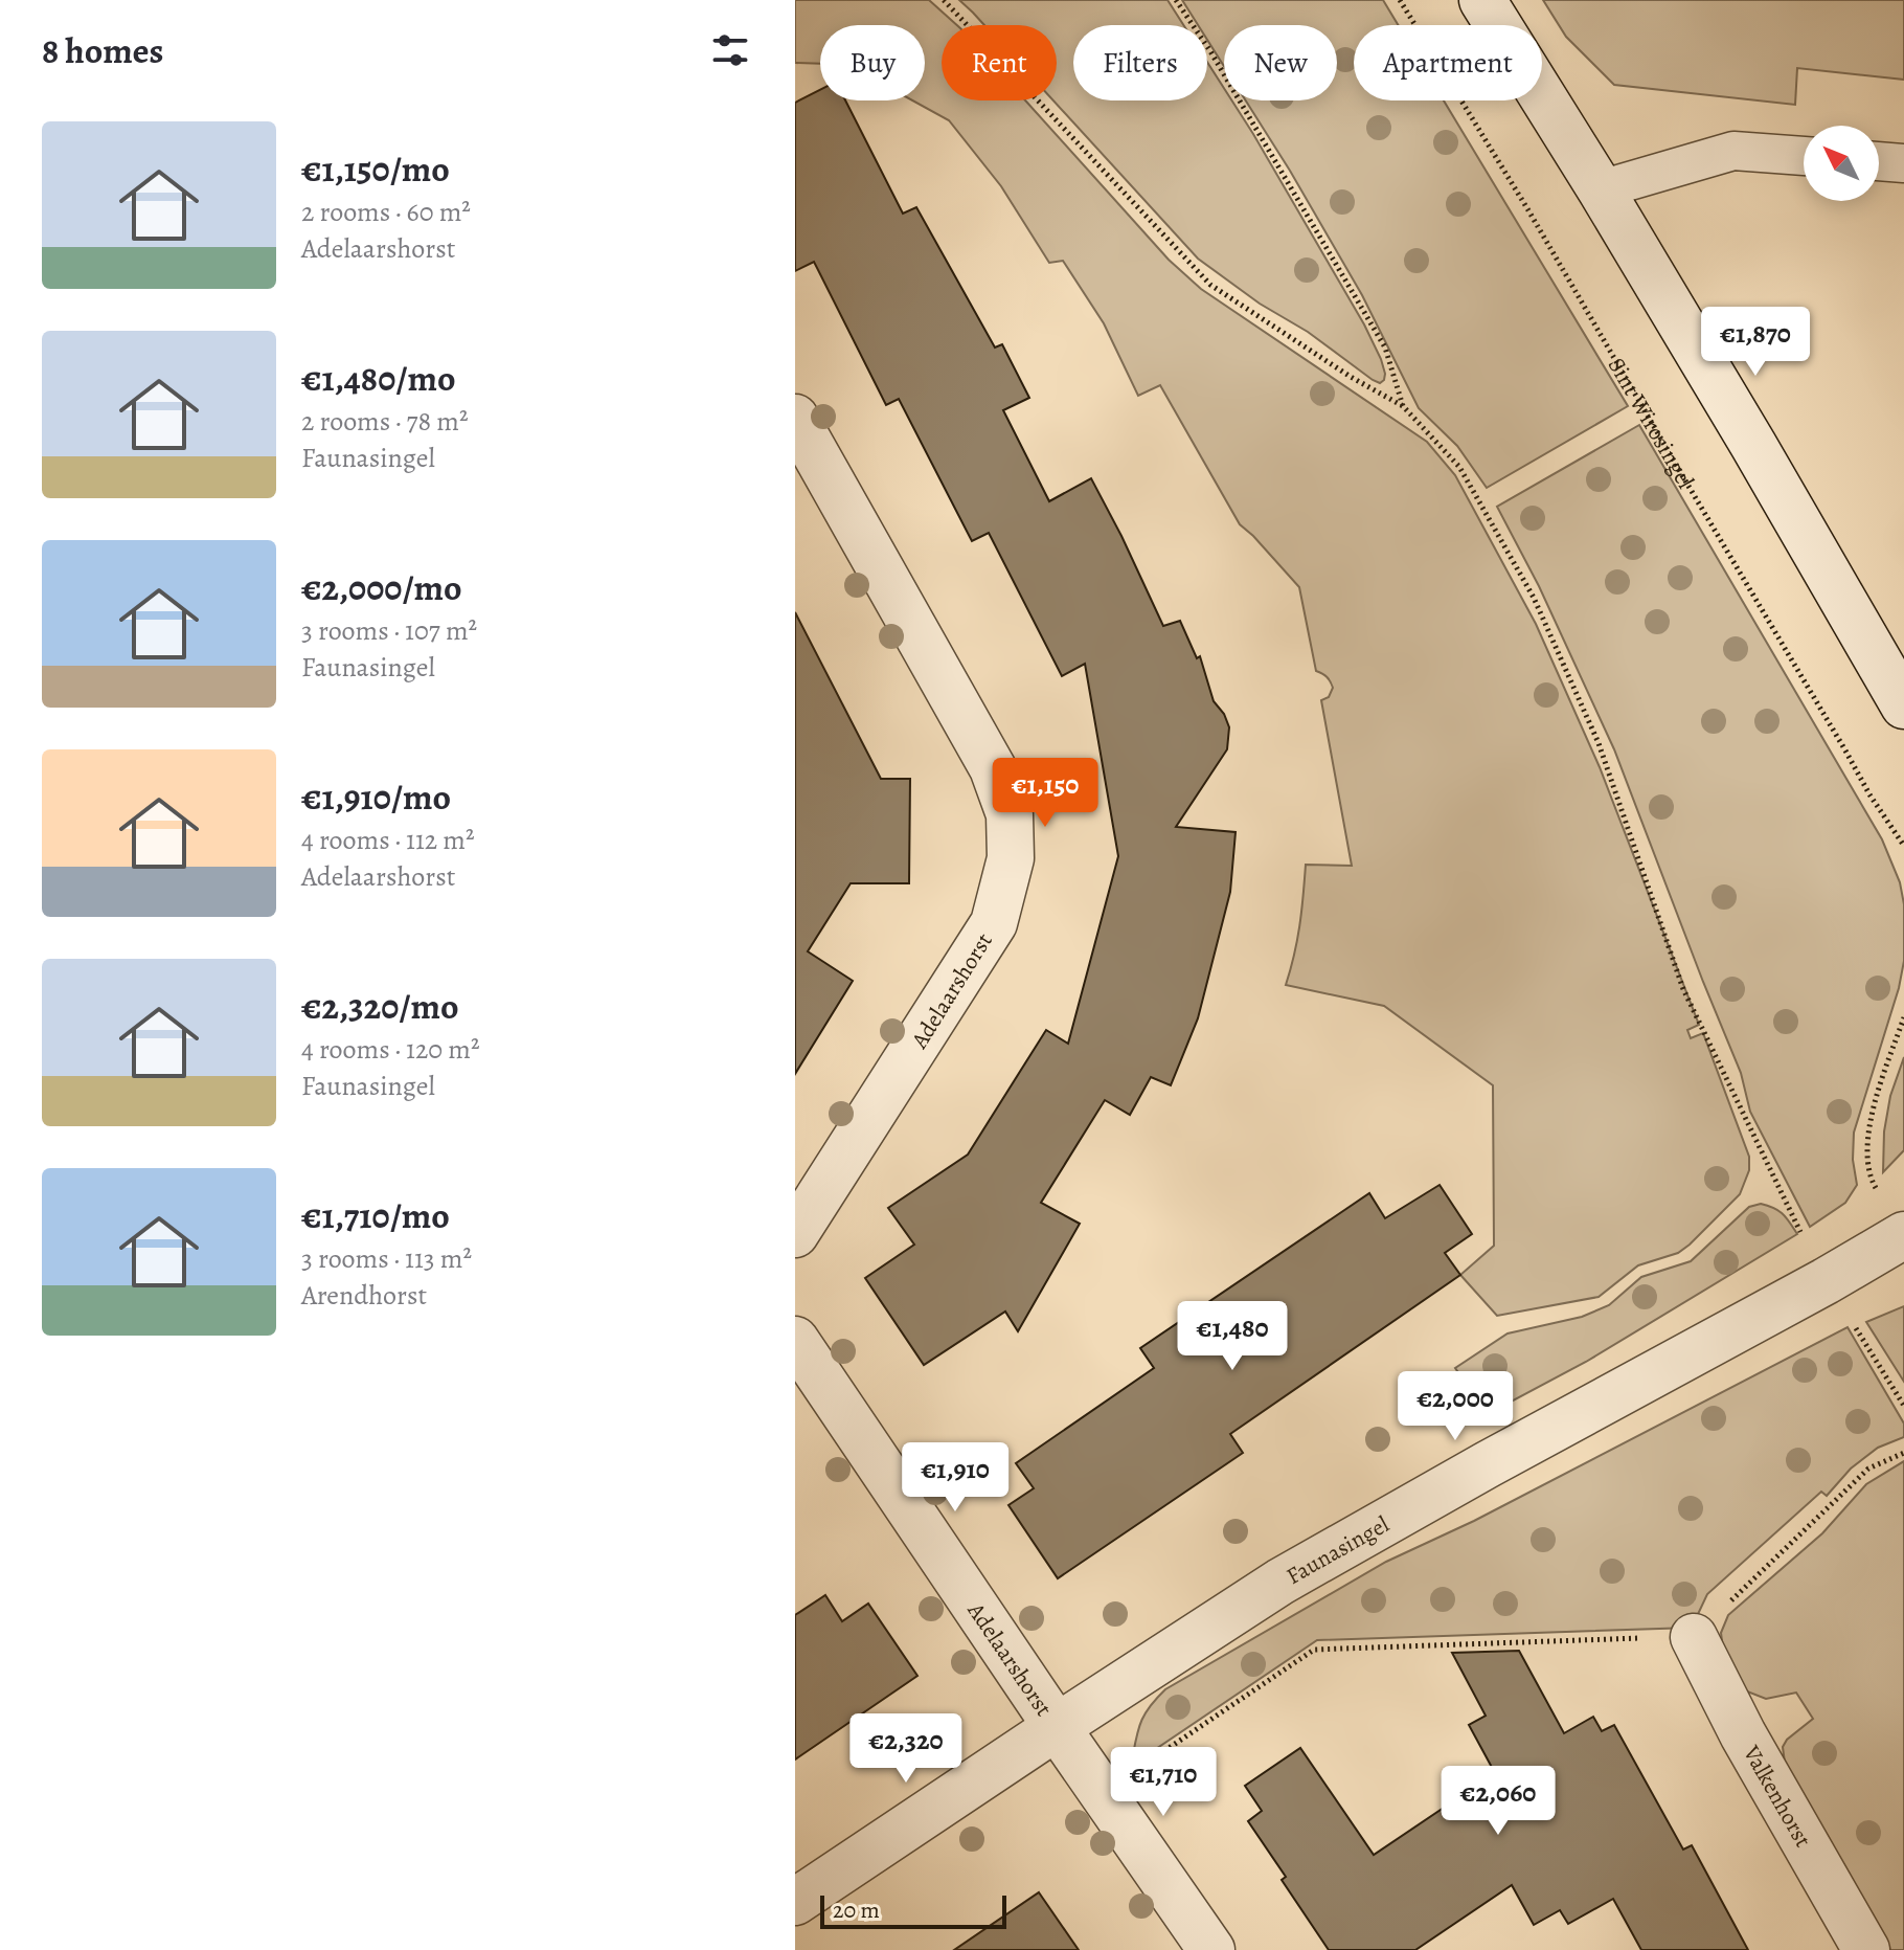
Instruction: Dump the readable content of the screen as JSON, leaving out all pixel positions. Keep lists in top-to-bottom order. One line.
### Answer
{"streets":{"street":["Adelaarshorst","Faunasingel","Valkenhorst"],"path":["Sint Wirosingel"]},"crossings":[["Adelaarshorst","Faunasingel"]],"scale_bar":"20 m","north":"top left","page":{"heading":"8 homes","chip":["Buy","Rent","Filters","New","Apartment"],"list":[{"name":"€1,150/mo","note":"2 rooms · 60 m² · Adelaarshorst"},{"name":"€1,480/mo","note":"2 rooms · 78 m² · Faunasingel"},{"name":"€2,000/mo","note":"3 rooms · 107 m² · Faunasingel"},{"name":"€1,910/mo","note":"4 rooms · 112 m² · Adelaarshorst"},{"name":"€2,320/mo","note":"4 rooms · 120 m² · Faunasingel"},{"name":"€1,710/mo","note":"3 rooms · 113 m² · Arendhorst"}],"price":["€1,870","€1,150","€1,480","€2,000","€1,910","€2,320","€1,710","€2,060"],"scale":"20 m"}}
